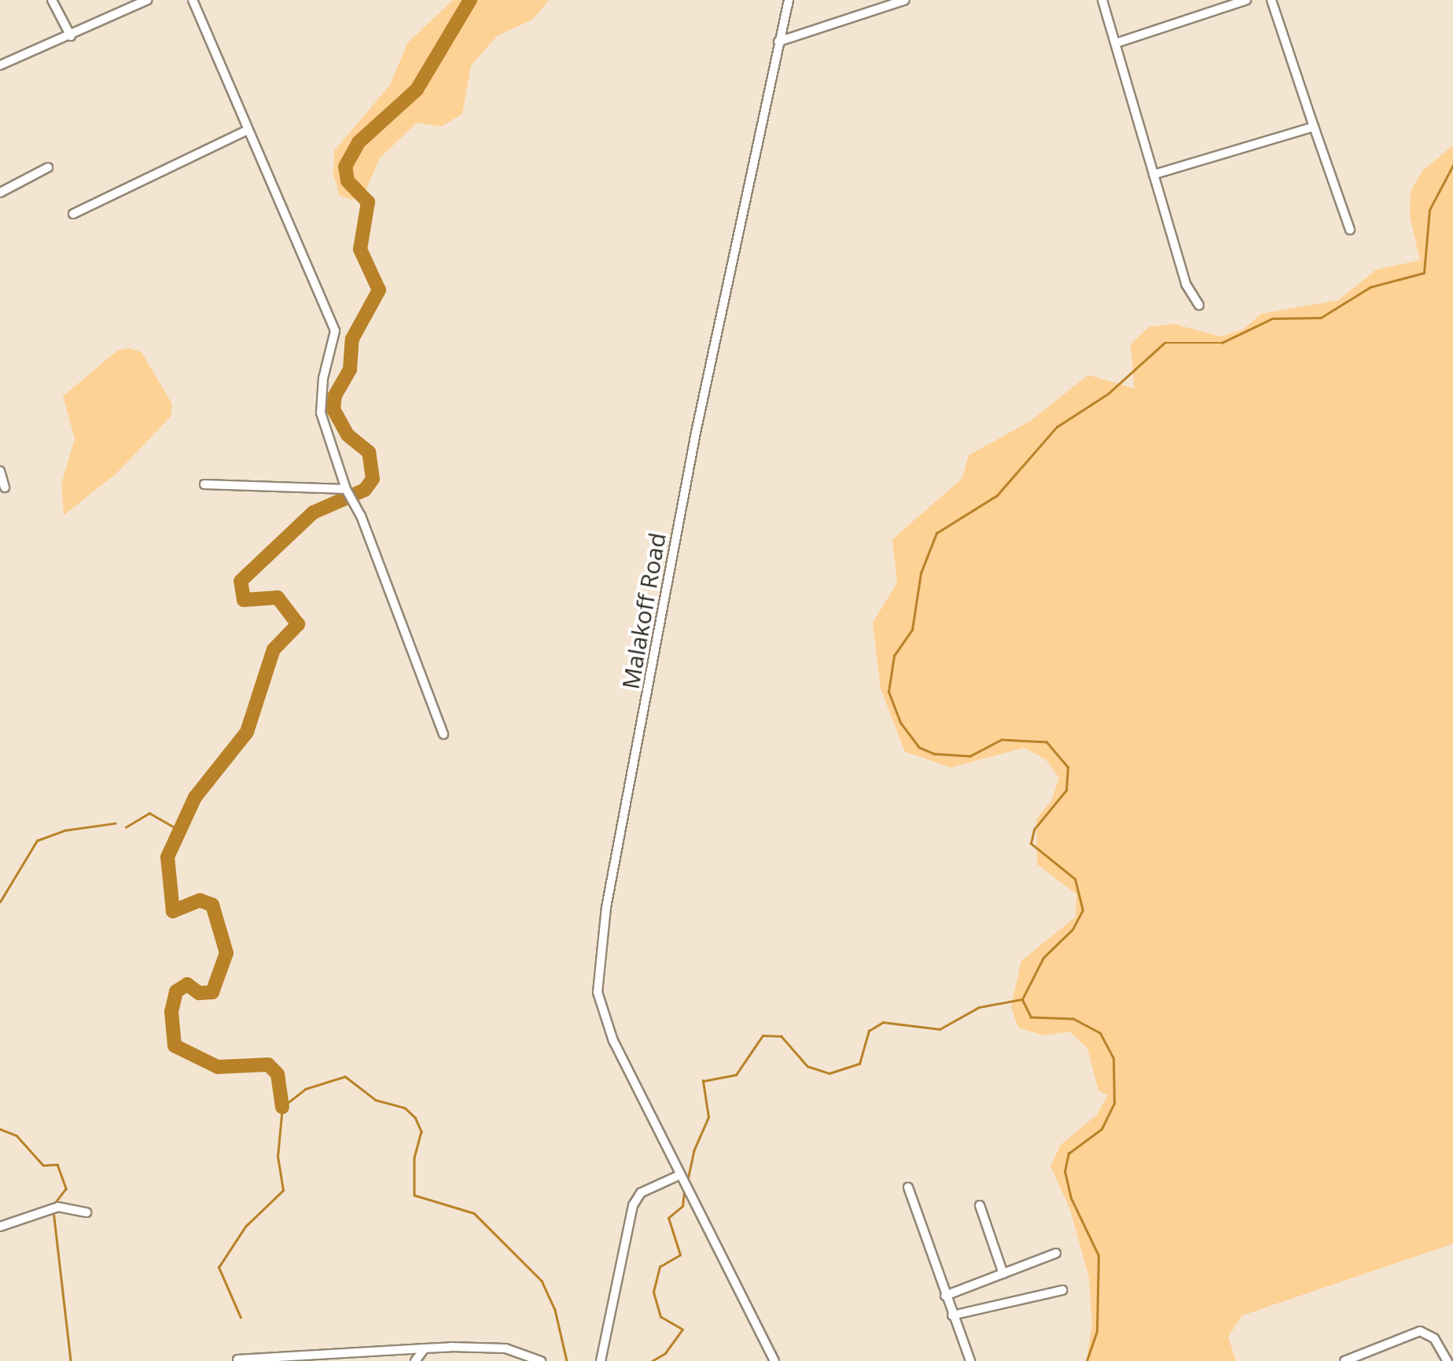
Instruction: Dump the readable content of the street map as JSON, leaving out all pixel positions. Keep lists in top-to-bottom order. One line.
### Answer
{"streets":{"street":["Malakoff Road"]}}
